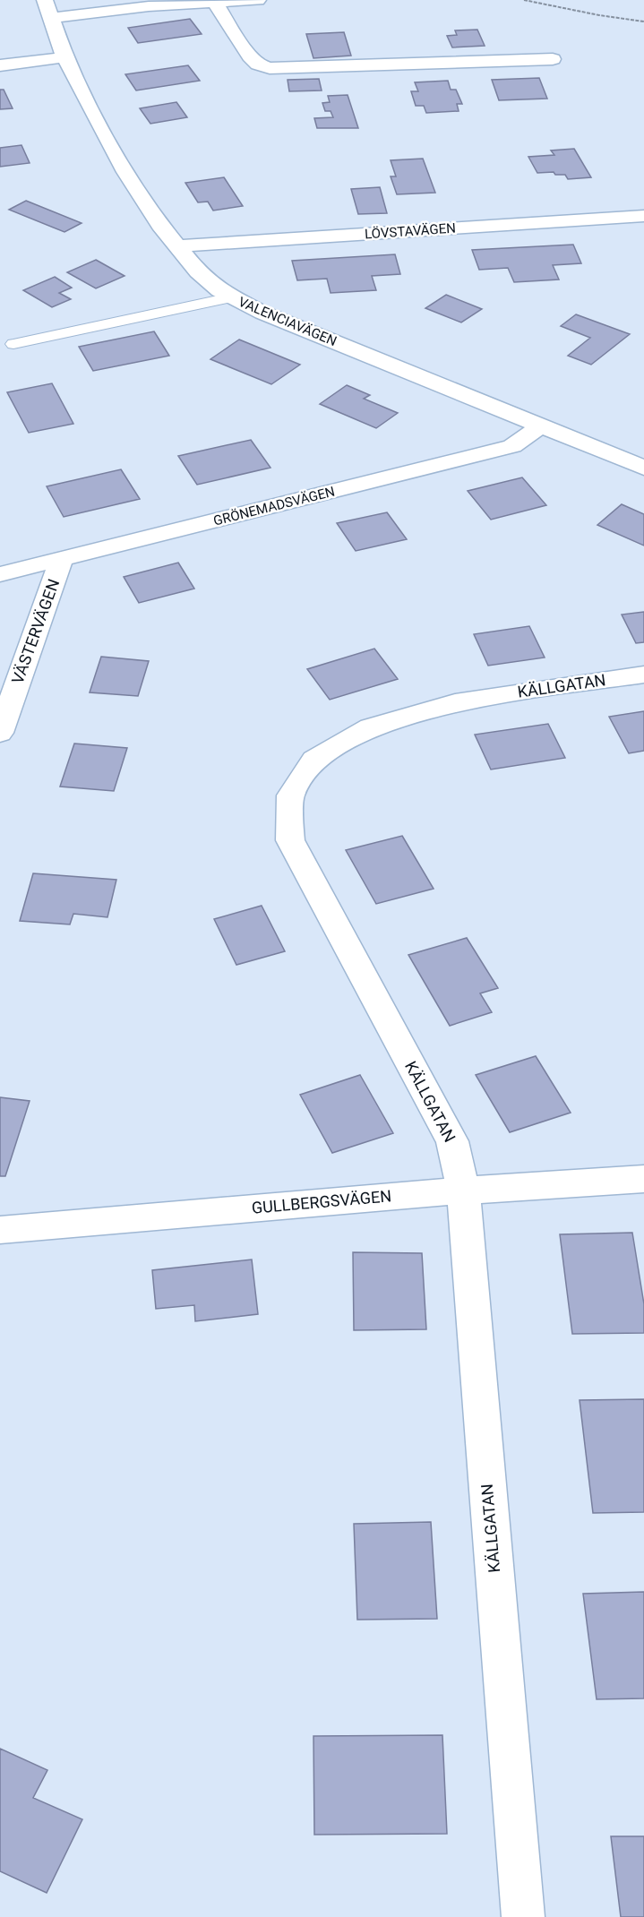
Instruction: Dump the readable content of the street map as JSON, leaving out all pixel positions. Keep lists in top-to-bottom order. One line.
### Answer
{"streets":{"street":["LÖVSTAVÄGEN","VALENCIAVÄGEN","GRÖNEMADSVÄGEN","VÄSTERVÄGEN","KÄLLGATAN","GULLBERGSVÄGEN"]},"crossings":[["LÖVSTAVÄGEN","VALENCIAVÄGEN"],["VALENCIAVÄGEN","GRÖNEMADSVÄGEN"],["GRÖNEMADSVÄGEN","VÄSTERVÄGEN"],["KÄLLGATAN","GULLBERGSVÄGEN"]]}
